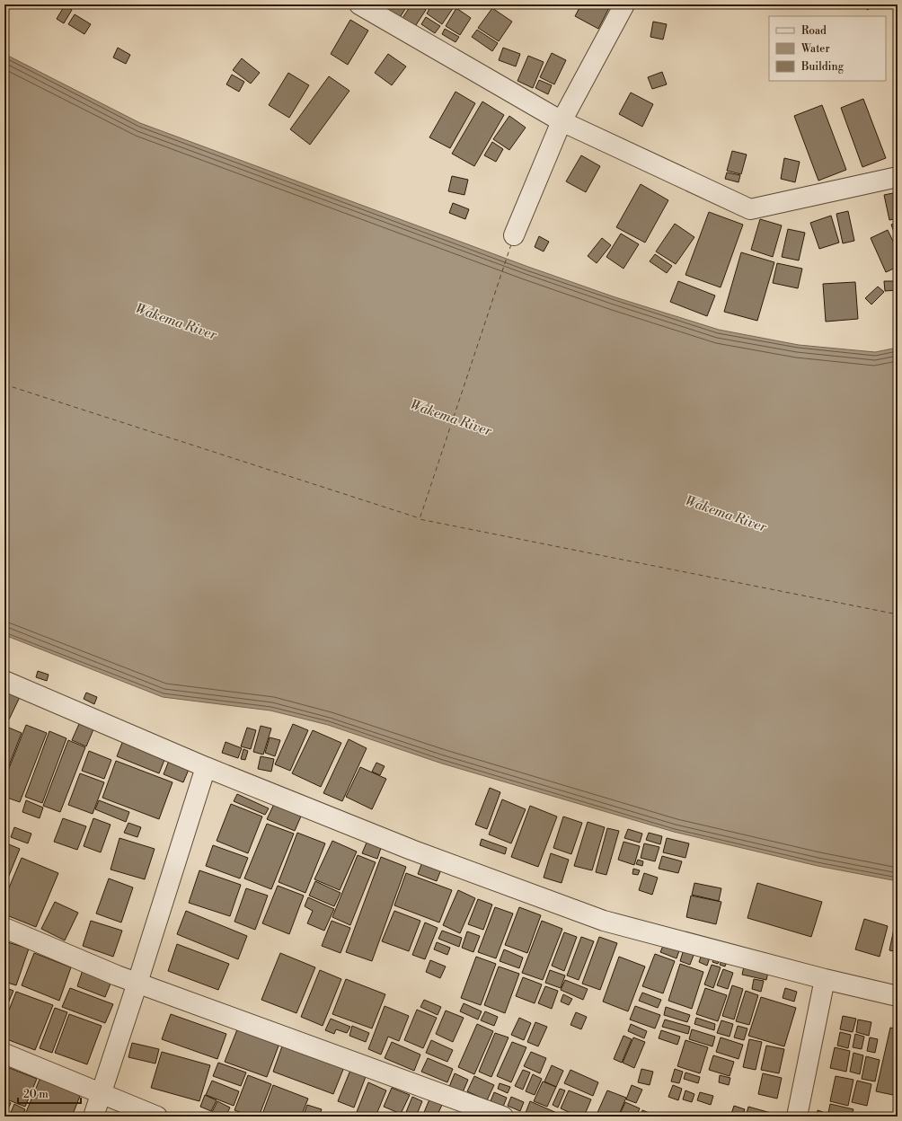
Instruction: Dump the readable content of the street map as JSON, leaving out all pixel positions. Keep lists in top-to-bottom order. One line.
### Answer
{"water":["Wakema River"],"legend":["Road","Water","Building"],"scale_bar":"20 m"}
